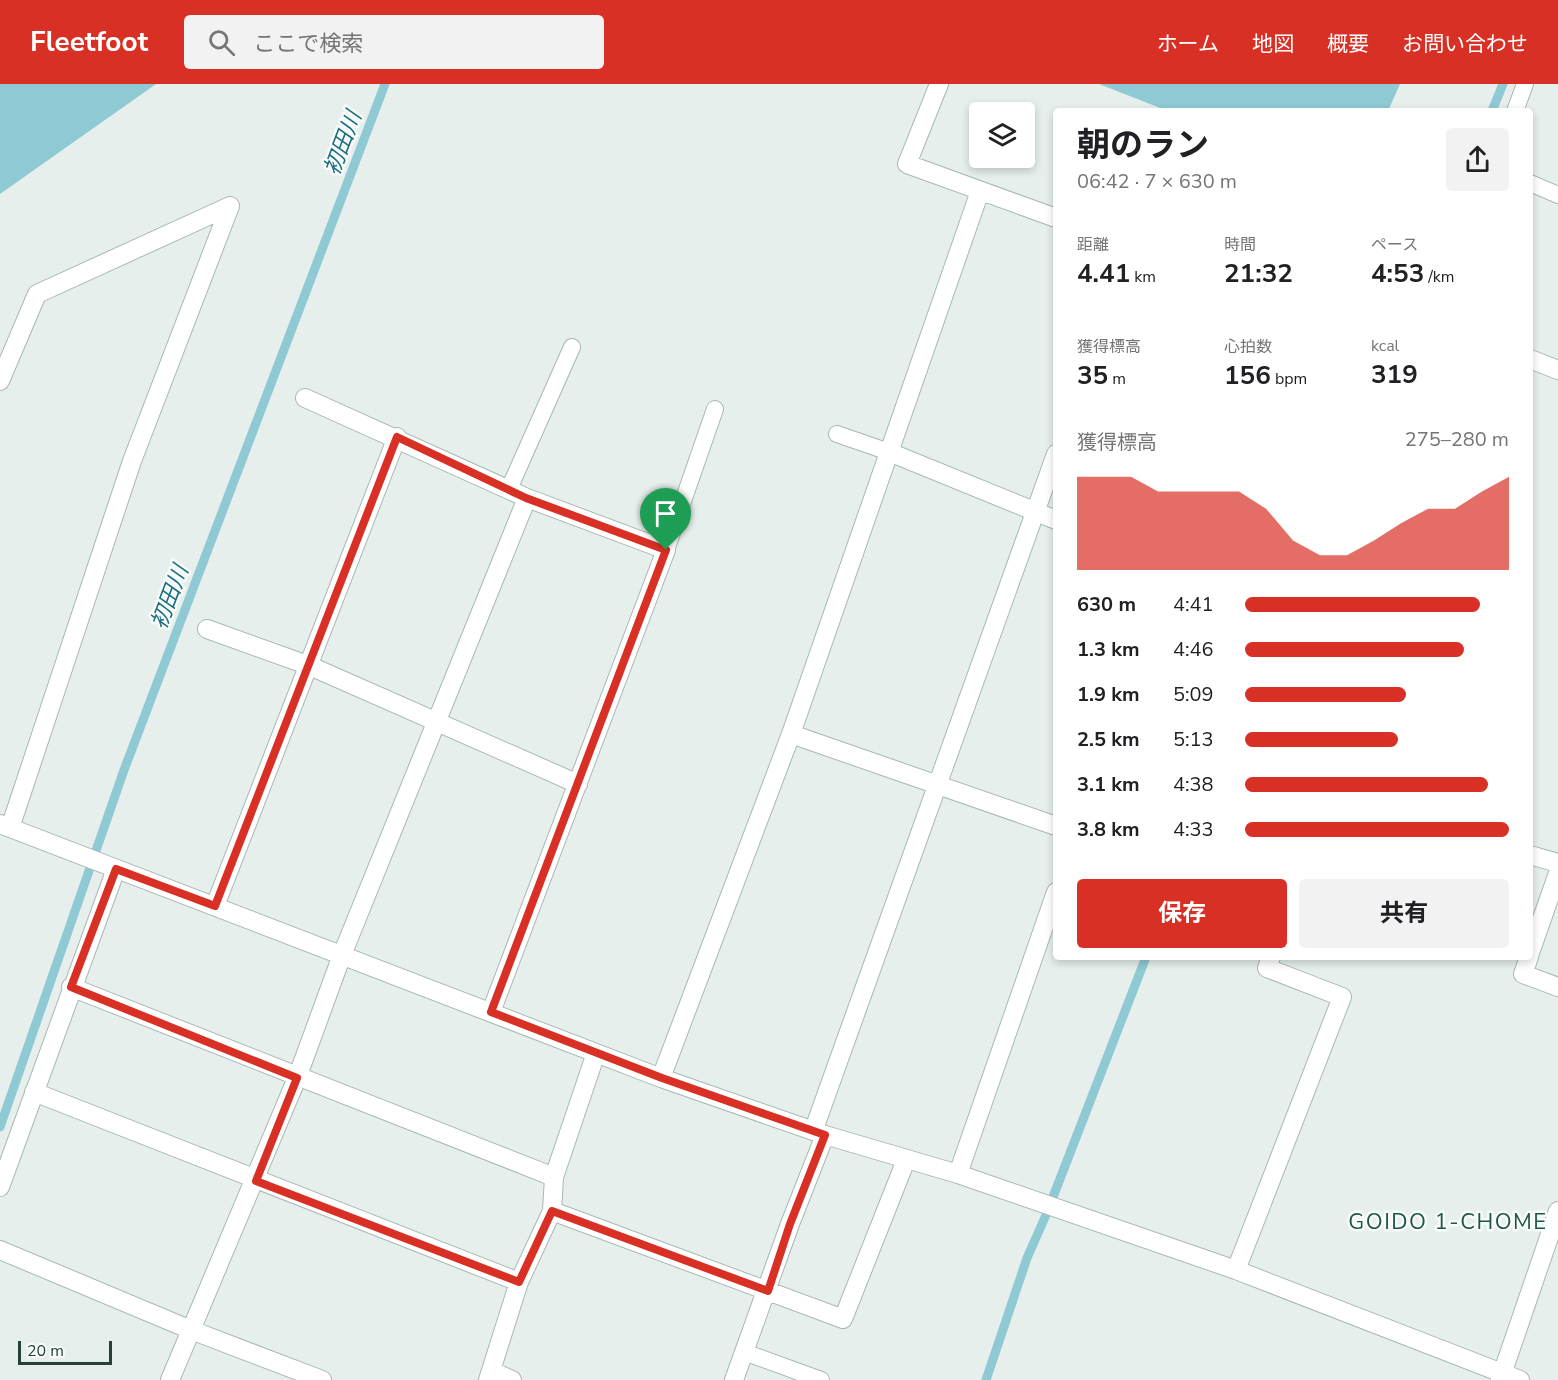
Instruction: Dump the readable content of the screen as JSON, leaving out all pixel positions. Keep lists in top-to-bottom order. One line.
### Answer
{"districts":["GOIDO 1-CHOME"],"water":["初田川"],"scale_bar":"20 m","page":{"header":"Fleetfoot","search":"ここで検索","nav":["ホーム","地図","概要","お問い合わせ"],"heading":["朝のラン","06:42 · 7 × 630 m"],"stats":[["距離","4.41 km"],["時間","21:32"],["ペース","4:53 /km"],["獲得標高","35 m"],["心拍数","156 bpm"],["kcal","319"]],"chart":["獲得標高","275–280 m"],"list":[{"name":"630 m","note":"4:41"},{"name":"1.3 km","note":"4:46"},{"name":"1.9 km","note":"5:09"},{"name":"2.5 km","note":"5:13"},{"name":"3.1 km","note":"4:38"},{"name":"3.8 km","note":"4:33"}],"buttons":["保存","共有"],"scale":"20 m"}}
